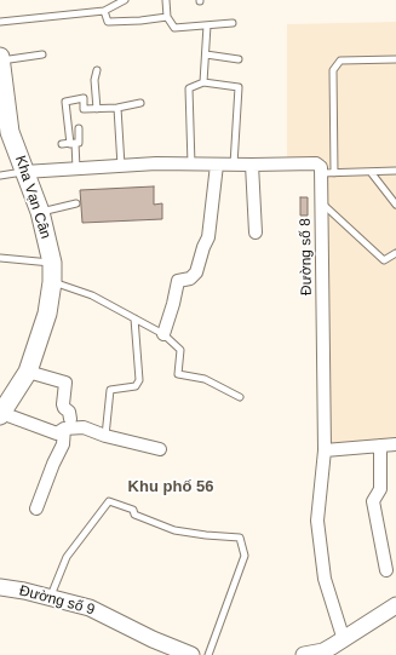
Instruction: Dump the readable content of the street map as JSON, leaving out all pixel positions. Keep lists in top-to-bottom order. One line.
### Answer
{"streets":{"main road":["Kha Vạn Cân"],"street":["Đường số 8","Đường số 9"]},"districts":["Khu phố 56"]}
